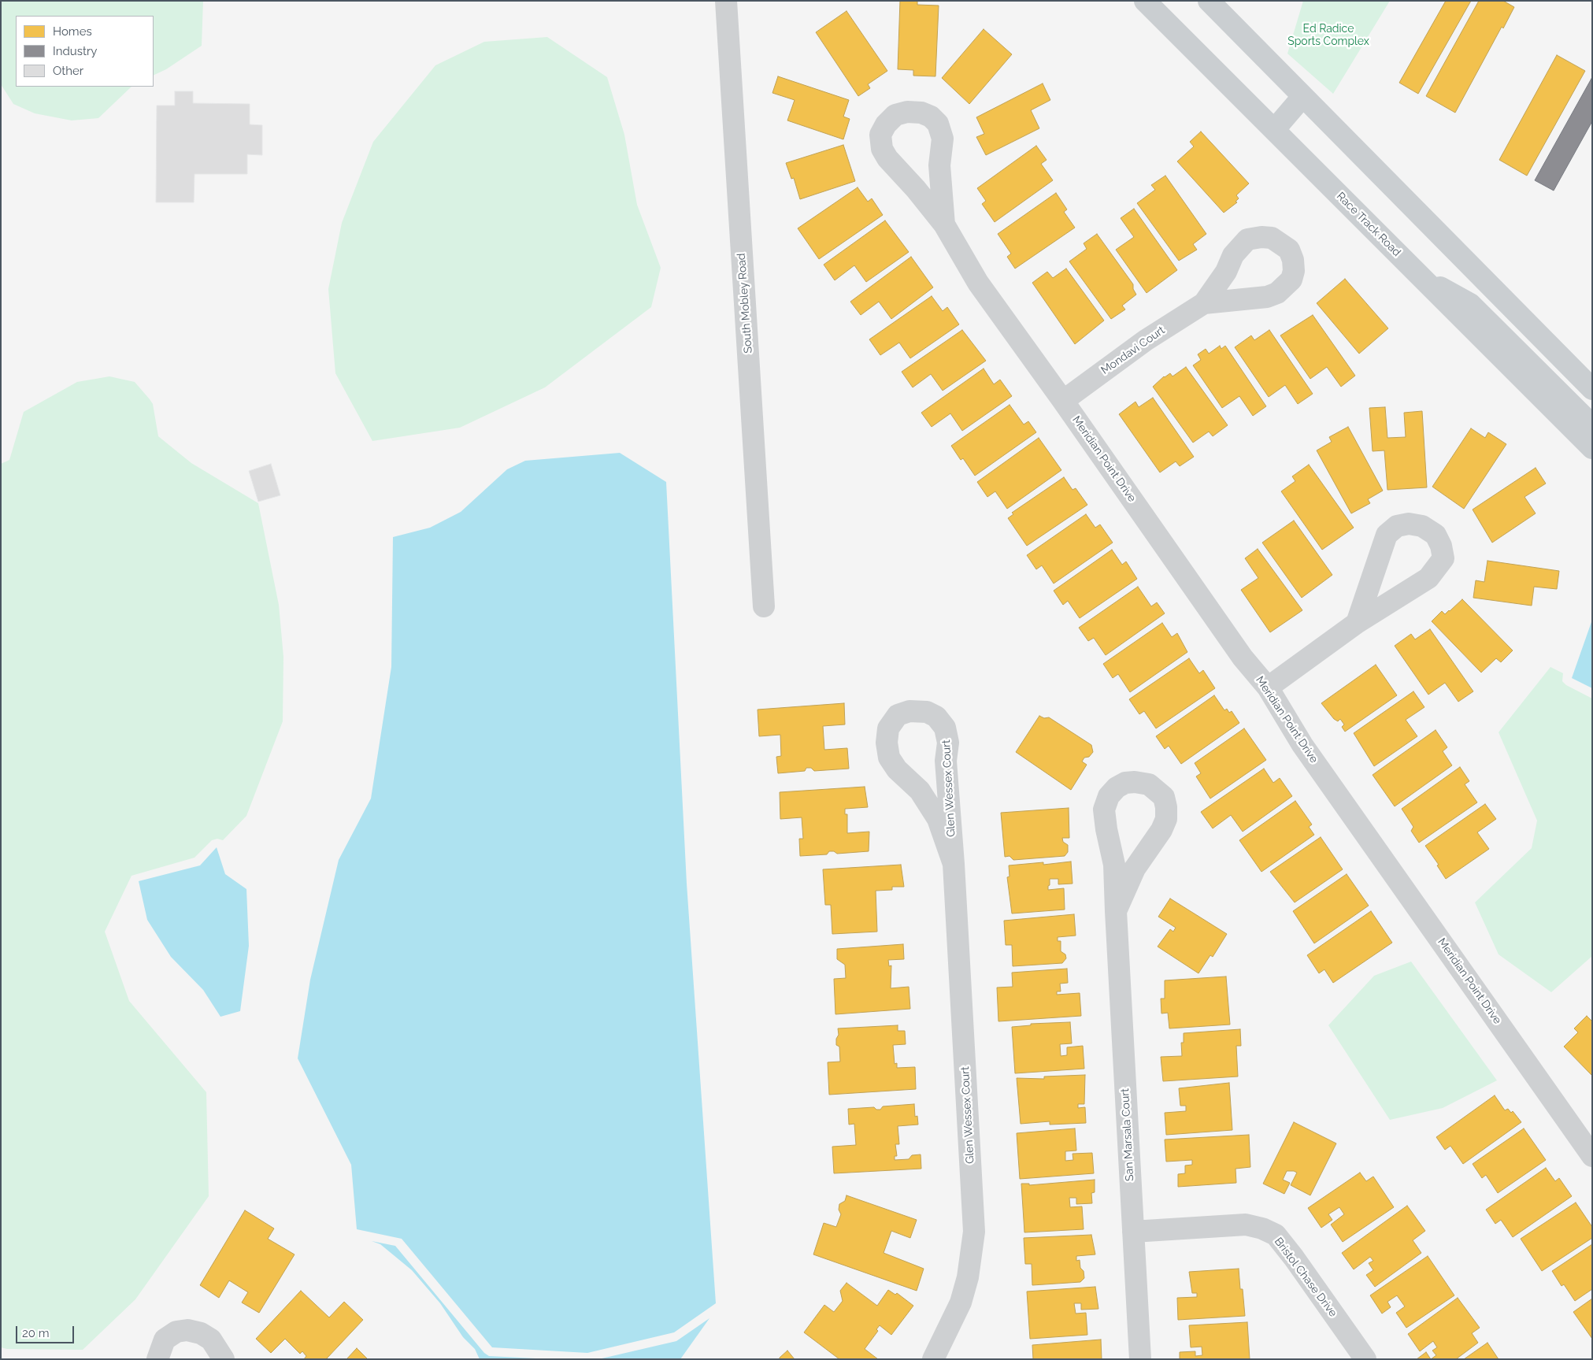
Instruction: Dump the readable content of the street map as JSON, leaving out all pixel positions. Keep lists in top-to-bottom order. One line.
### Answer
{"streets":{"main road":["Race Track Road"],"street":["South Mobley Road","Mondavi Court","Meridian Point Drive","Glen Wessex Court","San Marsala Court","Bristol Chase Drive"]},"crossings":[["Mondavi Court","Meridian Point Drive"],["San Marsala Court","Bristol Chase Drive"]],"parks":["Ed Radice Sports Complex"],"legend":["Homes","Industry","Other"],"scale_bar":"20 m"}
